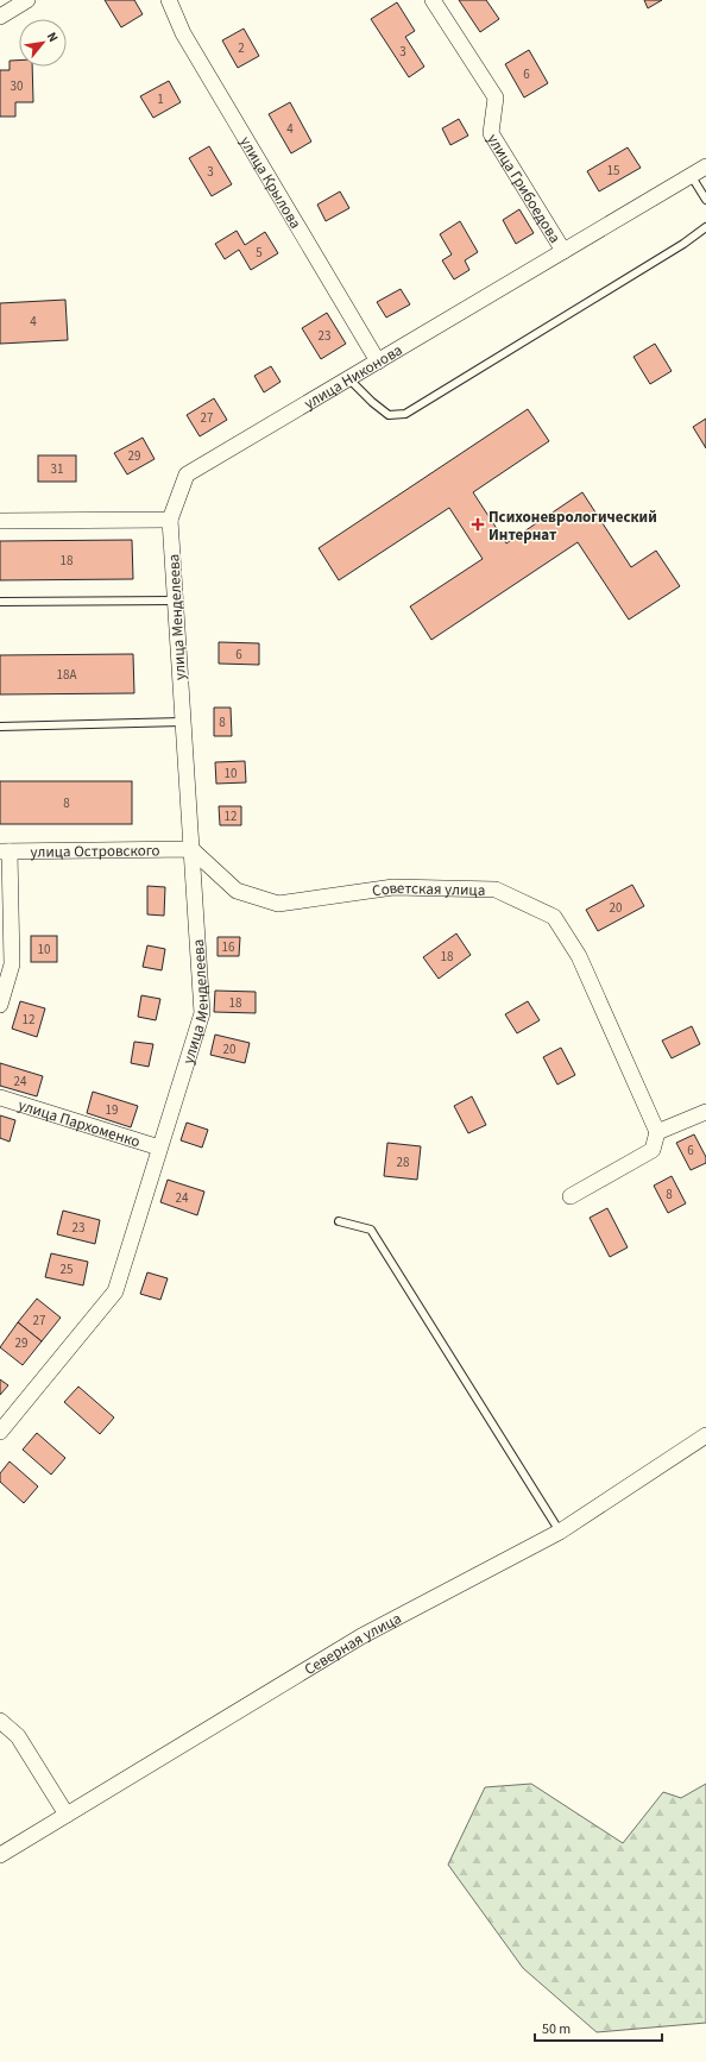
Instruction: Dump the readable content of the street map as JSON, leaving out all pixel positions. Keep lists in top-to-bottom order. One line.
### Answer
{"streets":{"street":["улица Крылова","улица Грибоедова","улица Никонова","улица Менделеева","улица Островского","Советская улица","улица Пархоменко","Северная улица"]},"crossings":[["улица Крылова","улица Никонова"],["улица Грибоедова","улица Никонова"],["улица Никонова","улица Менделеева"],["улица Менделеева","улица Островского"],["улица Менделеева","Советская улица"],["улица Менделеева","улица Пархоменко"],["улица Островского","Советская улица"]],"places":{"health":["Психоневрологический Интернат"]},"house_numbers":["2","3","6","30","1","4","15","3","5","4","23","27","29","31","18","6","18А","8","10","8","12","20","16","10","18","18","12","20","24","19","6","28","8","24","23","25","27","29"],"scale_bar":"50 m","north":"top right"}
